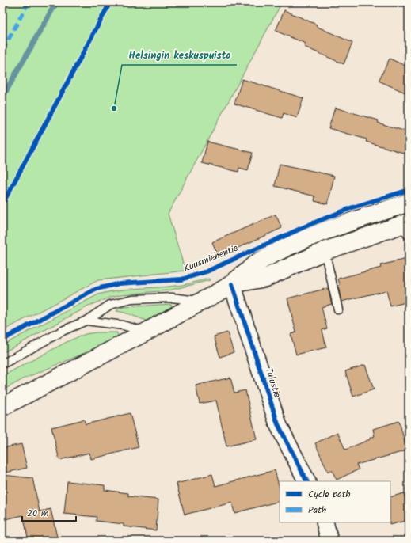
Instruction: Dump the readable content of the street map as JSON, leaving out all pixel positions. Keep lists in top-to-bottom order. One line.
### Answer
{"streets":{"street":["Tulustie"],"cycle path":["Kuusmiehentie"]},"places":["Helsingin keskuspuisto"],"legend":["Cycle path","Path"],"scale_bar":"20 m"}
